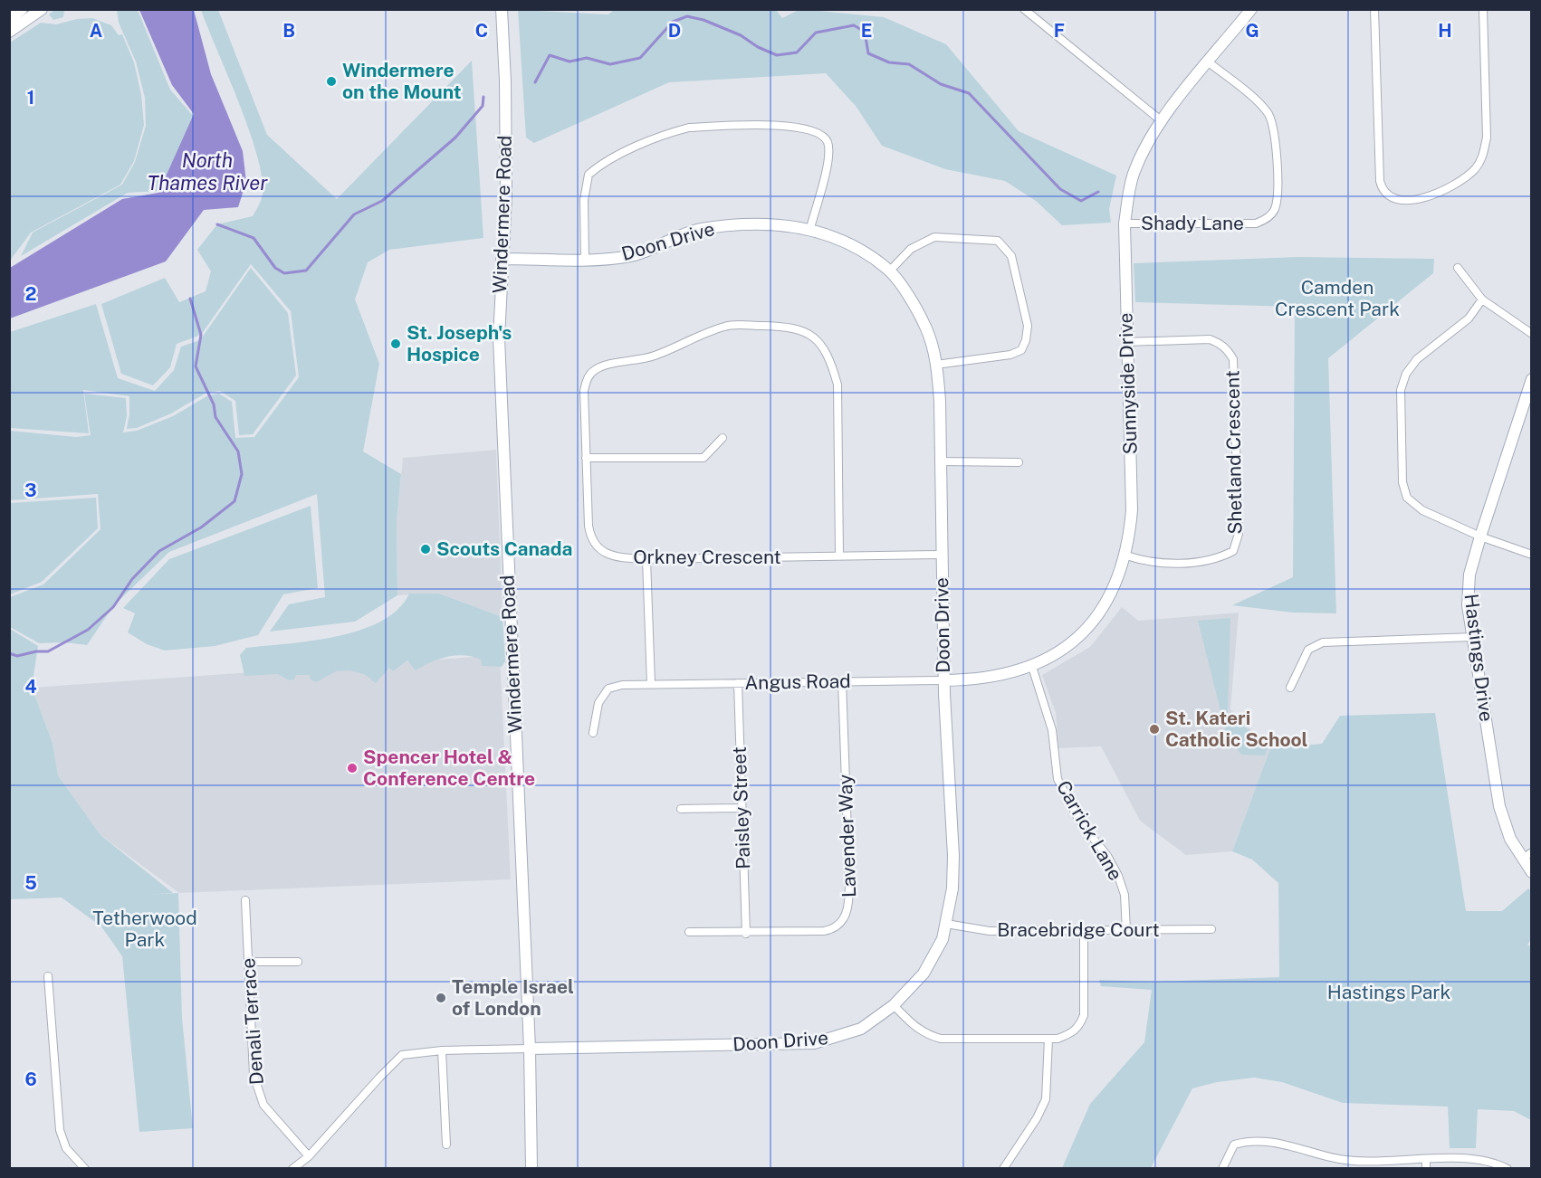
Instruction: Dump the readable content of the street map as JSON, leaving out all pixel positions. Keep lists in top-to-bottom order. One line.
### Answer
{"streets":{"street":["Windermere Road","Shady Lane","Doon Drive","Sunnyside Drive","Shetland Crescent","Orkney Crescent","Hastings Drive","Angus Road","Paisley Street","Carrick Lane","Lavender Way","Bracebridge Court","Denali Terrace"]},"crossings":[["Windermere Road","Doon Drive"],["Shady Lane","Sunnyside Drive"],["Doon Drive","Sunnyside Drive"],["Doon Drive","Orkney Crescent"],["Doon Drive","Angus Road"],["Doon Drive","Bracebridge Court"],["Sunnyside Drive","Shetland Crescent"],["Sunnyside Drive","Angus Road"],["Sunnyside Drive","Carrick Lane"],["Angus Road","Paisley Street"],["Angus Road","Lavender Way"],["Paisley Street","Lavender Way"],["Carrick Lane","Bracebridge Court"]],"water":["North Thames River"],"parks":["Camden Crescent Park","Tetherwood Park","Hastings Park"],"places":["Windermere on the Mount","St. Joseph's Hospice","Scouts Canada","St. Kateri Catholic School","Spencer Hotel & Conference Centre","Temple Israel of London"],"grid":{"columns":["A","B","C","D","E","F","G","H"],"rows":["1","2","3","4","5","6"]}}
